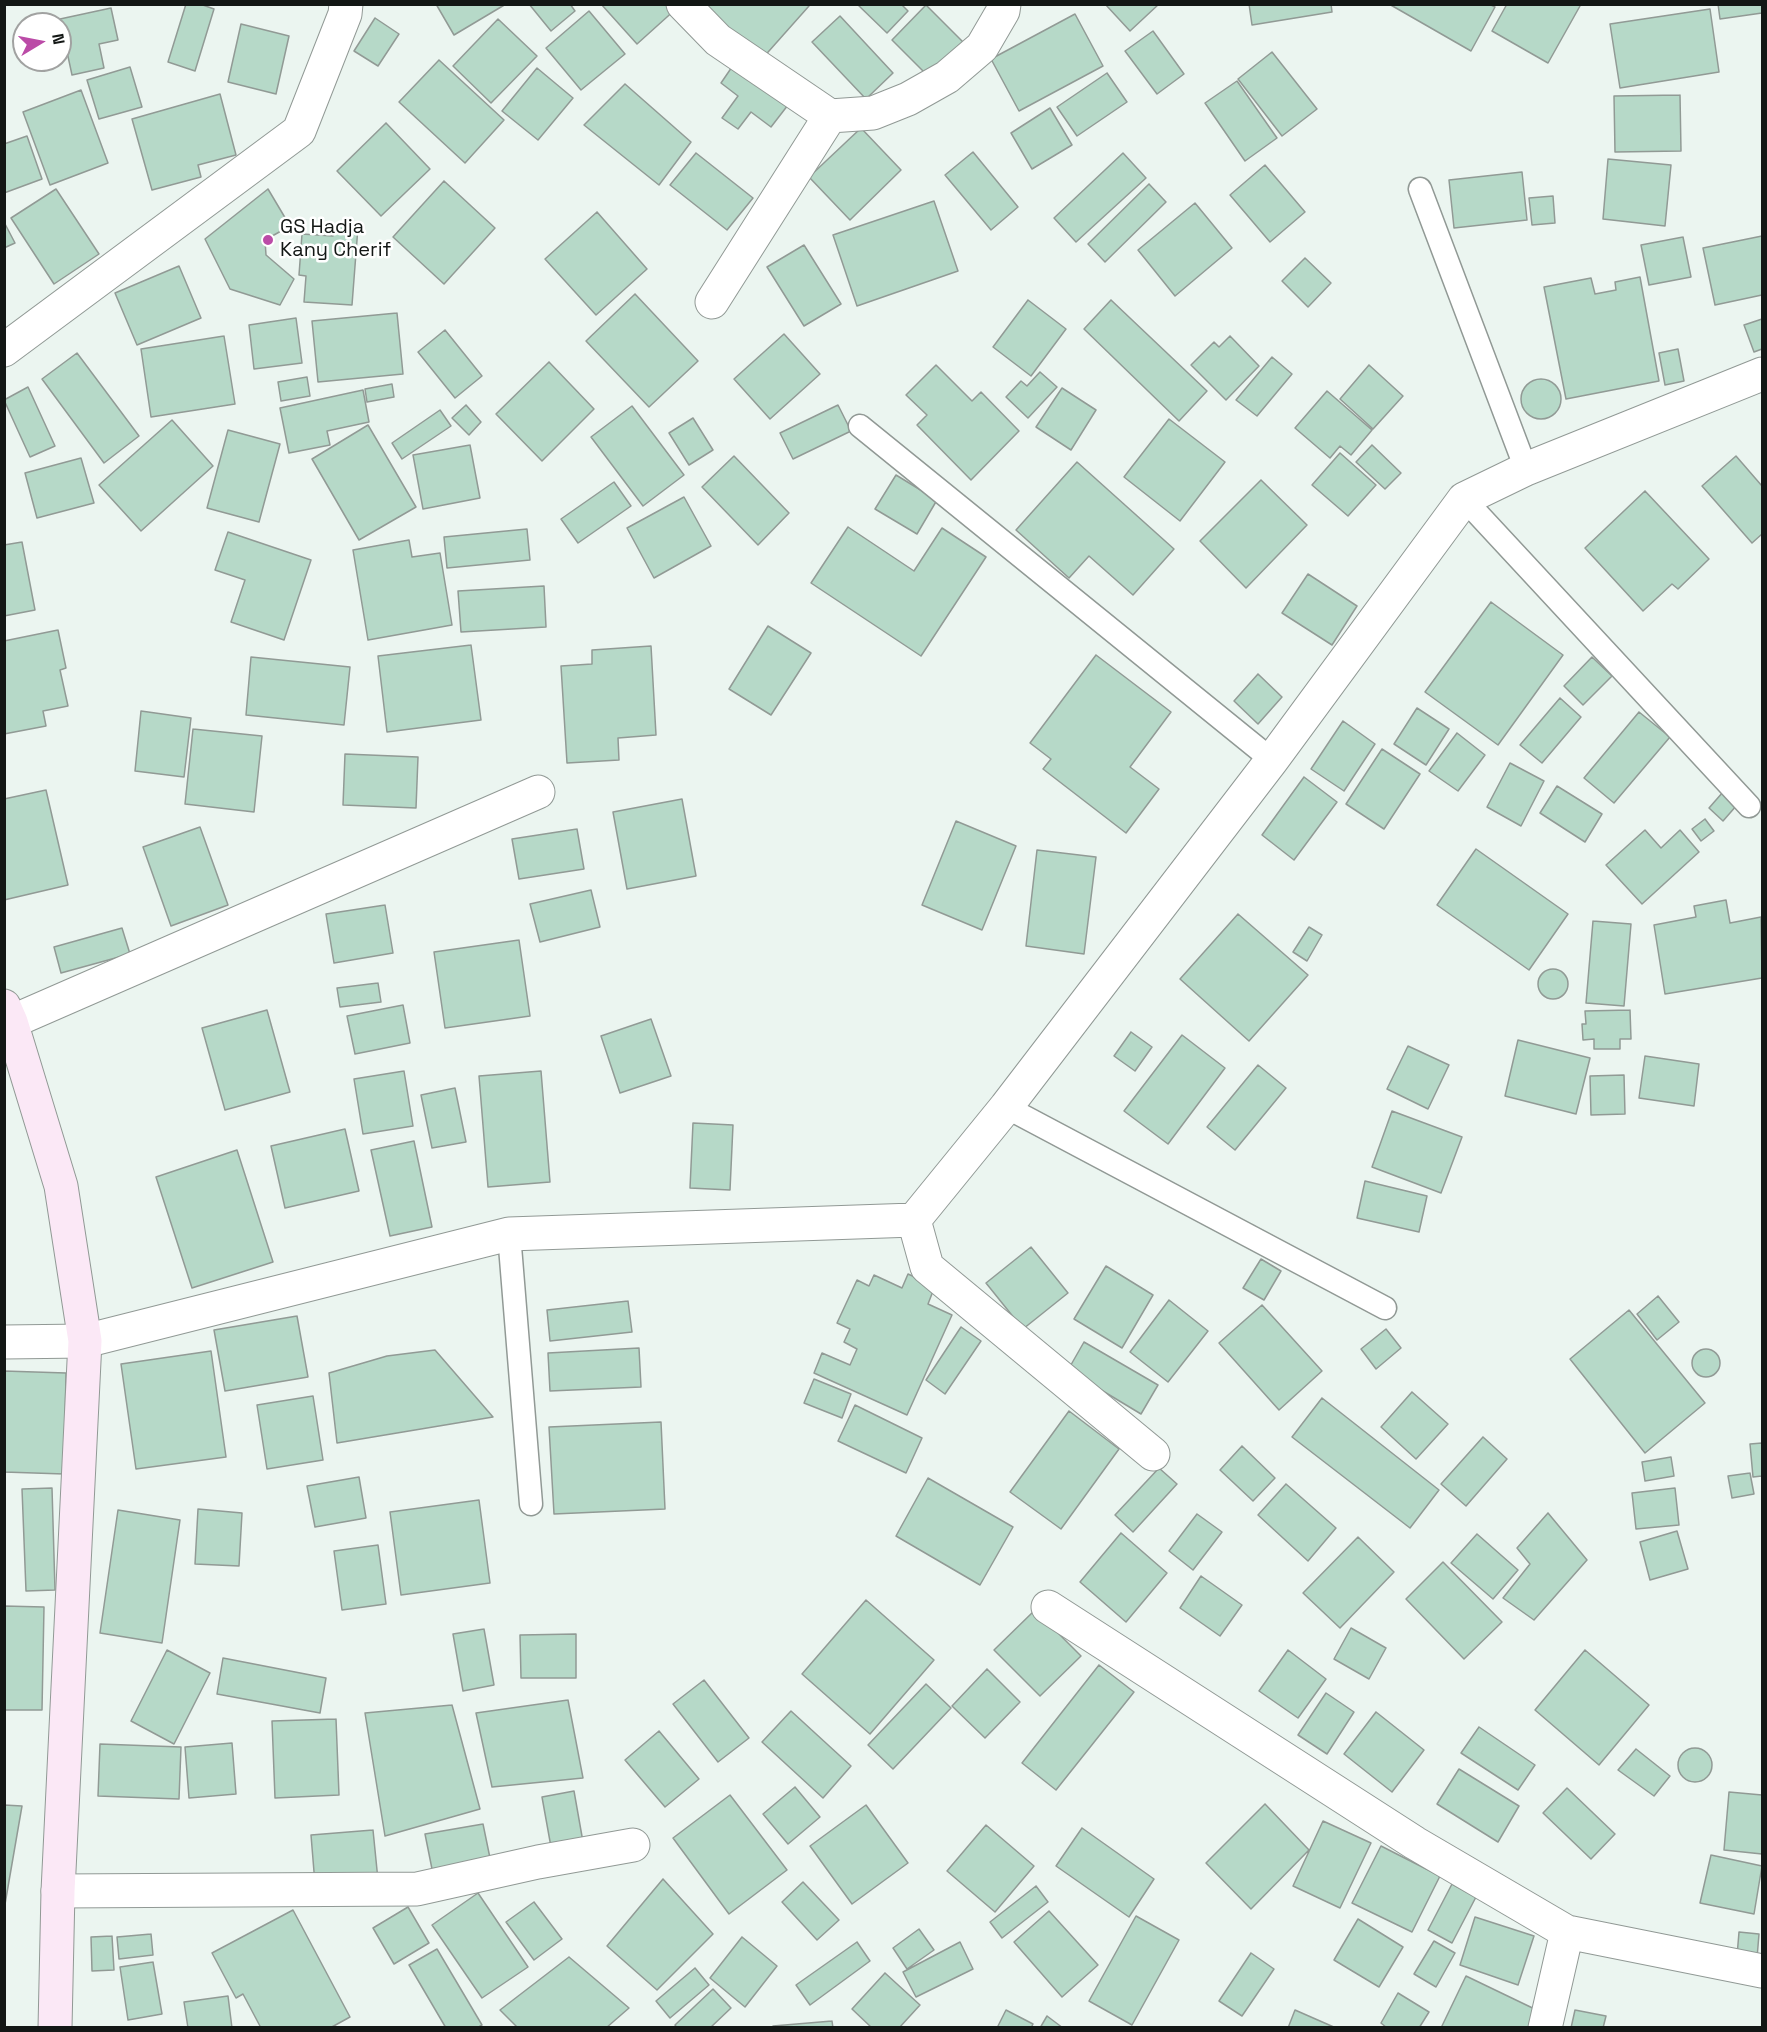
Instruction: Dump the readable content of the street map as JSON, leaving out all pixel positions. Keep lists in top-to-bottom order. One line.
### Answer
{"places":["GS Hadja Kany Cherif"],"north":"right"}
